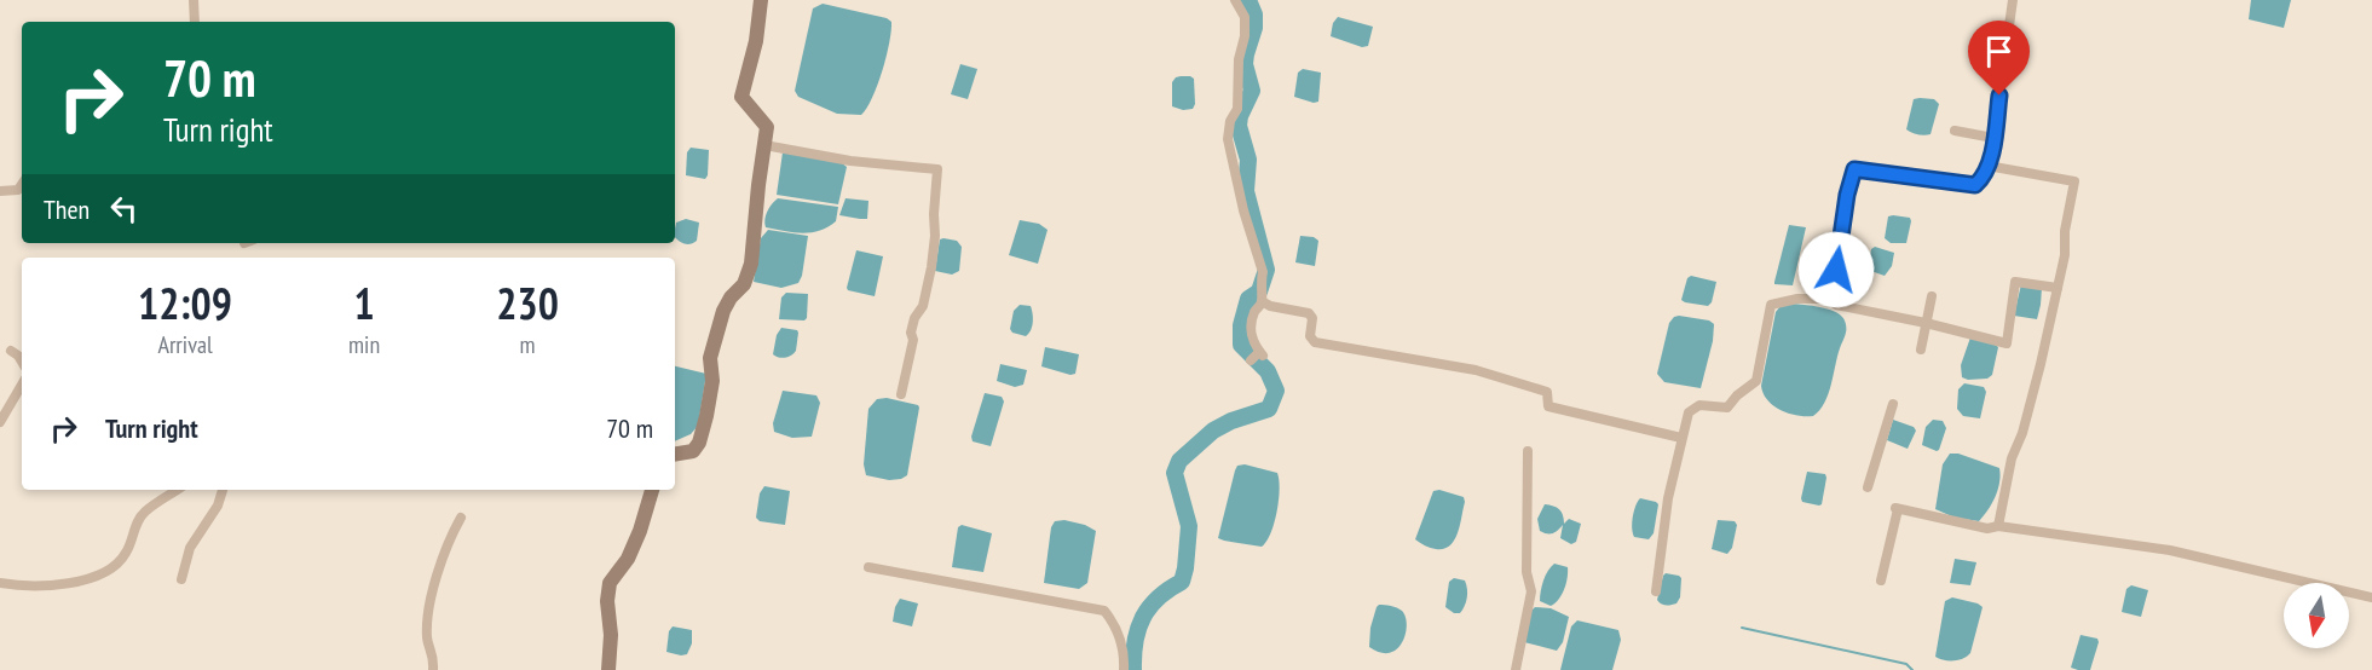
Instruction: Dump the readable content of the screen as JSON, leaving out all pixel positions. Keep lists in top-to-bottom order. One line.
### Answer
{"north":"bottom","page":{"turn":["70 m","Turn right"],"then":"Then","eta":["12:09","Arrival","1","min","230","m"],"list":[{"name":"Turn right","value":"70 m"}]}}
